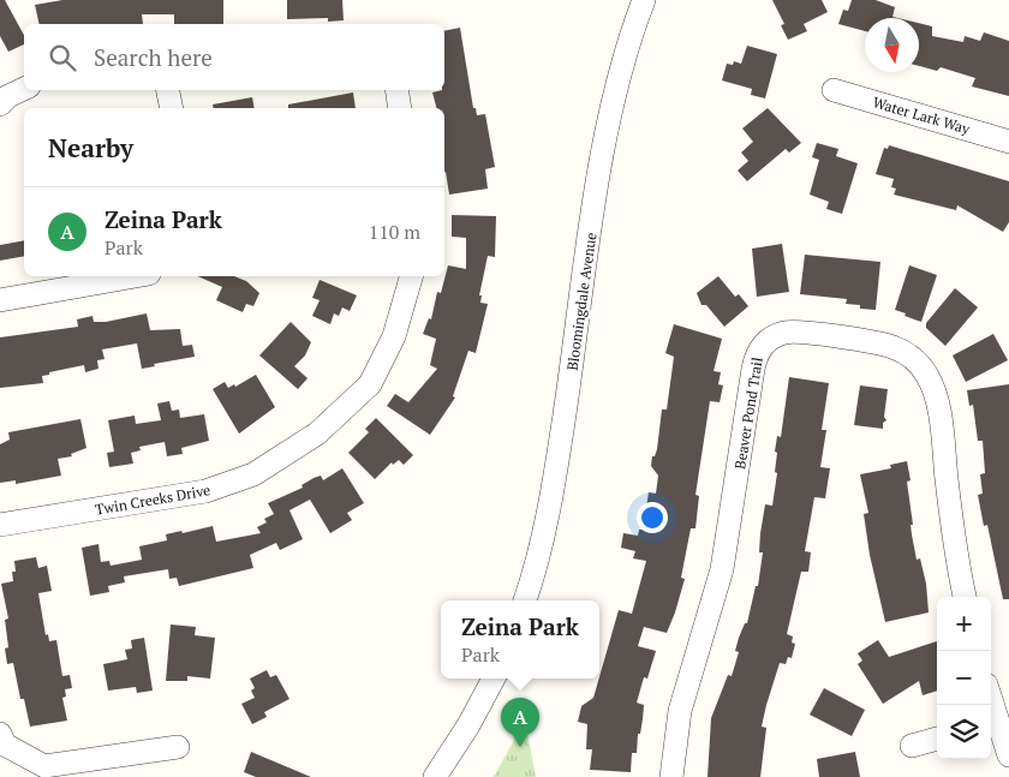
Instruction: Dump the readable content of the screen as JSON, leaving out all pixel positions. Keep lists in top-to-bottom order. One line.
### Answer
{"streets":{"street":["Water Lark Way","Bloomingdale Avenue","Beaver Pond Trail","Twin Creeks Drive"]},"north":"bottom","page":{"search":"Search here","heading":"Nearby","list":[{"mark":"A","name":"Zeina Park","note":"Park","value":"110 m"}],"map_buttons":["+","−"],"popup":["Zeina Park","Park"],"pins":"A"}}
